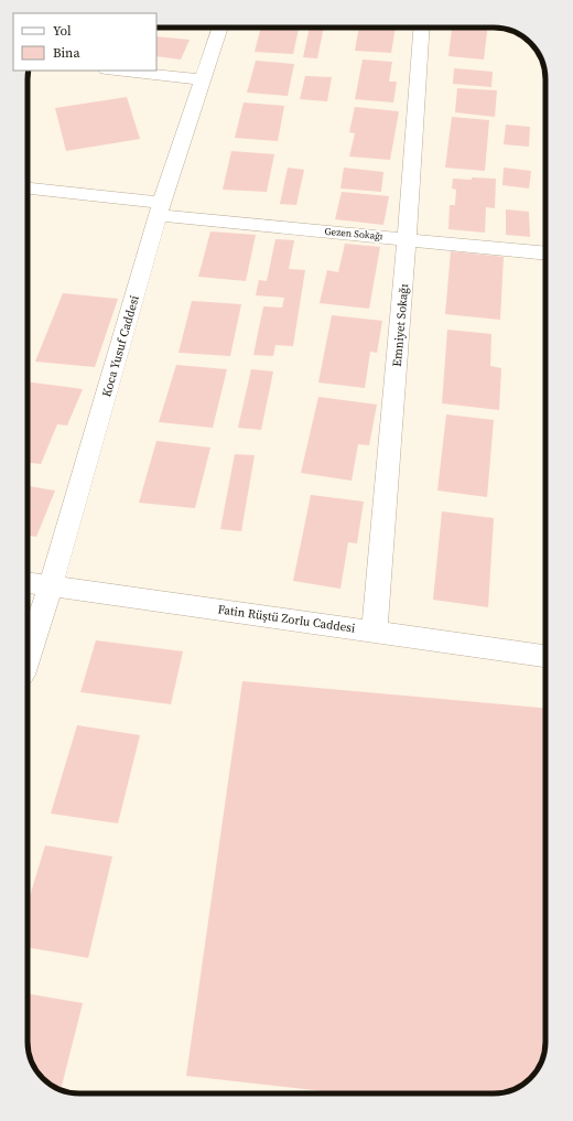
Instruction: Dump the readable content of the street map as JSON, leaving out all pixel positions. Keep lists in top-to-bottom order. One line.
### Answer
{"streets":{"street":["Gezen Sokağı","Emniyet Sokağı","Koca Yusuf Caddesi","Fatin Rüştü Zorlu Caddesi"]},"crossings":[["Gezen Sokağı","Emniyet Sokağı"],["Gezen Sokağı","Koca Yusuf Caddesi"],["Emniyet Sokağı","Fatin Rüştü Zorlu Caddesi"],["Koca Yusuf Caddesi","Fatin Rüştü Zorlu Caddesi"]],"legend":["Yol","Bina"]}
